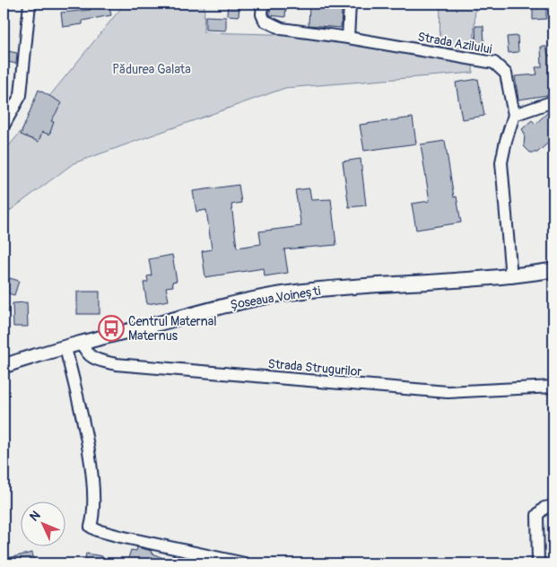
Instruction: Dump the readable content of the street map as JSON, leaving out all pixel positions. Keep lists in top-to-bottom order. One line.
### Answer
{"streets":{"main road":["Șoseaua Voinești"],"street":["Strada Azilului","Strada Strugurilor"]},"crossings":[["Strada Azilului","Șoseaua Voinești"],["Șoseaua Voinești","Strada Strugurilor"]],"parks":["Pădurea Galata"],"places":{"bus stop":["Centrul Maternal Maternus"]},"north":"top left"}
